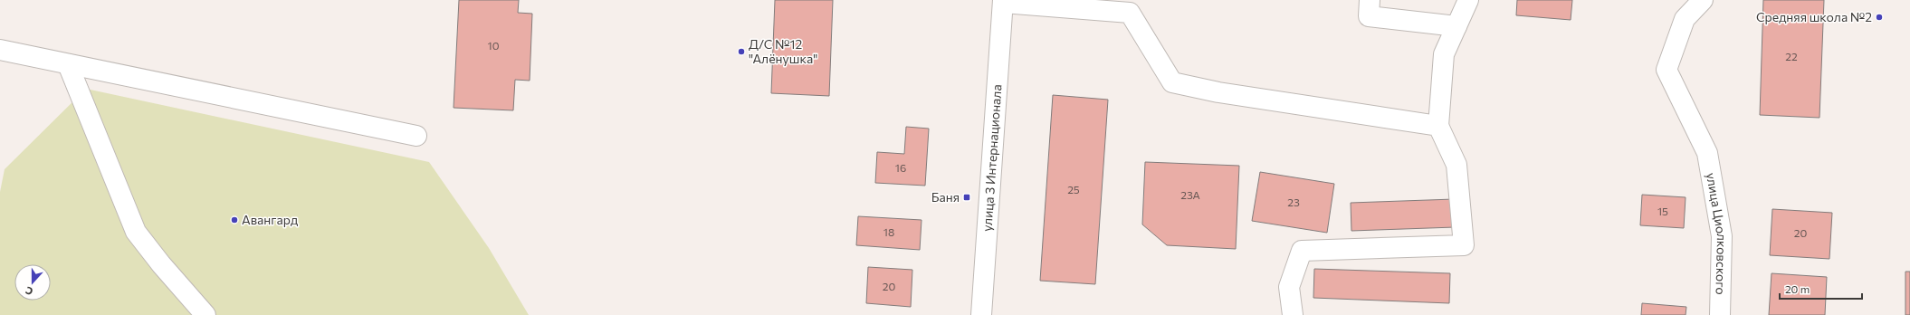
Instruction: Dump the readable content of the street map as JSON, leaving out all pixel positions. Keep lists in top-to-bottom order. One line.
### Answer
{"streets":{"street":["улица 3 Интернационала","улица Циолковского"]},"places":{"other":["Средняя школа №2","Д/С №12 \"Алёнушка\"","Авангард"],"transit":["Баня"]},"house_numbers":["10","22","16","25","23А","23","15","18","20","20"],"scale_bar":"20 m","north":"bottom"}
